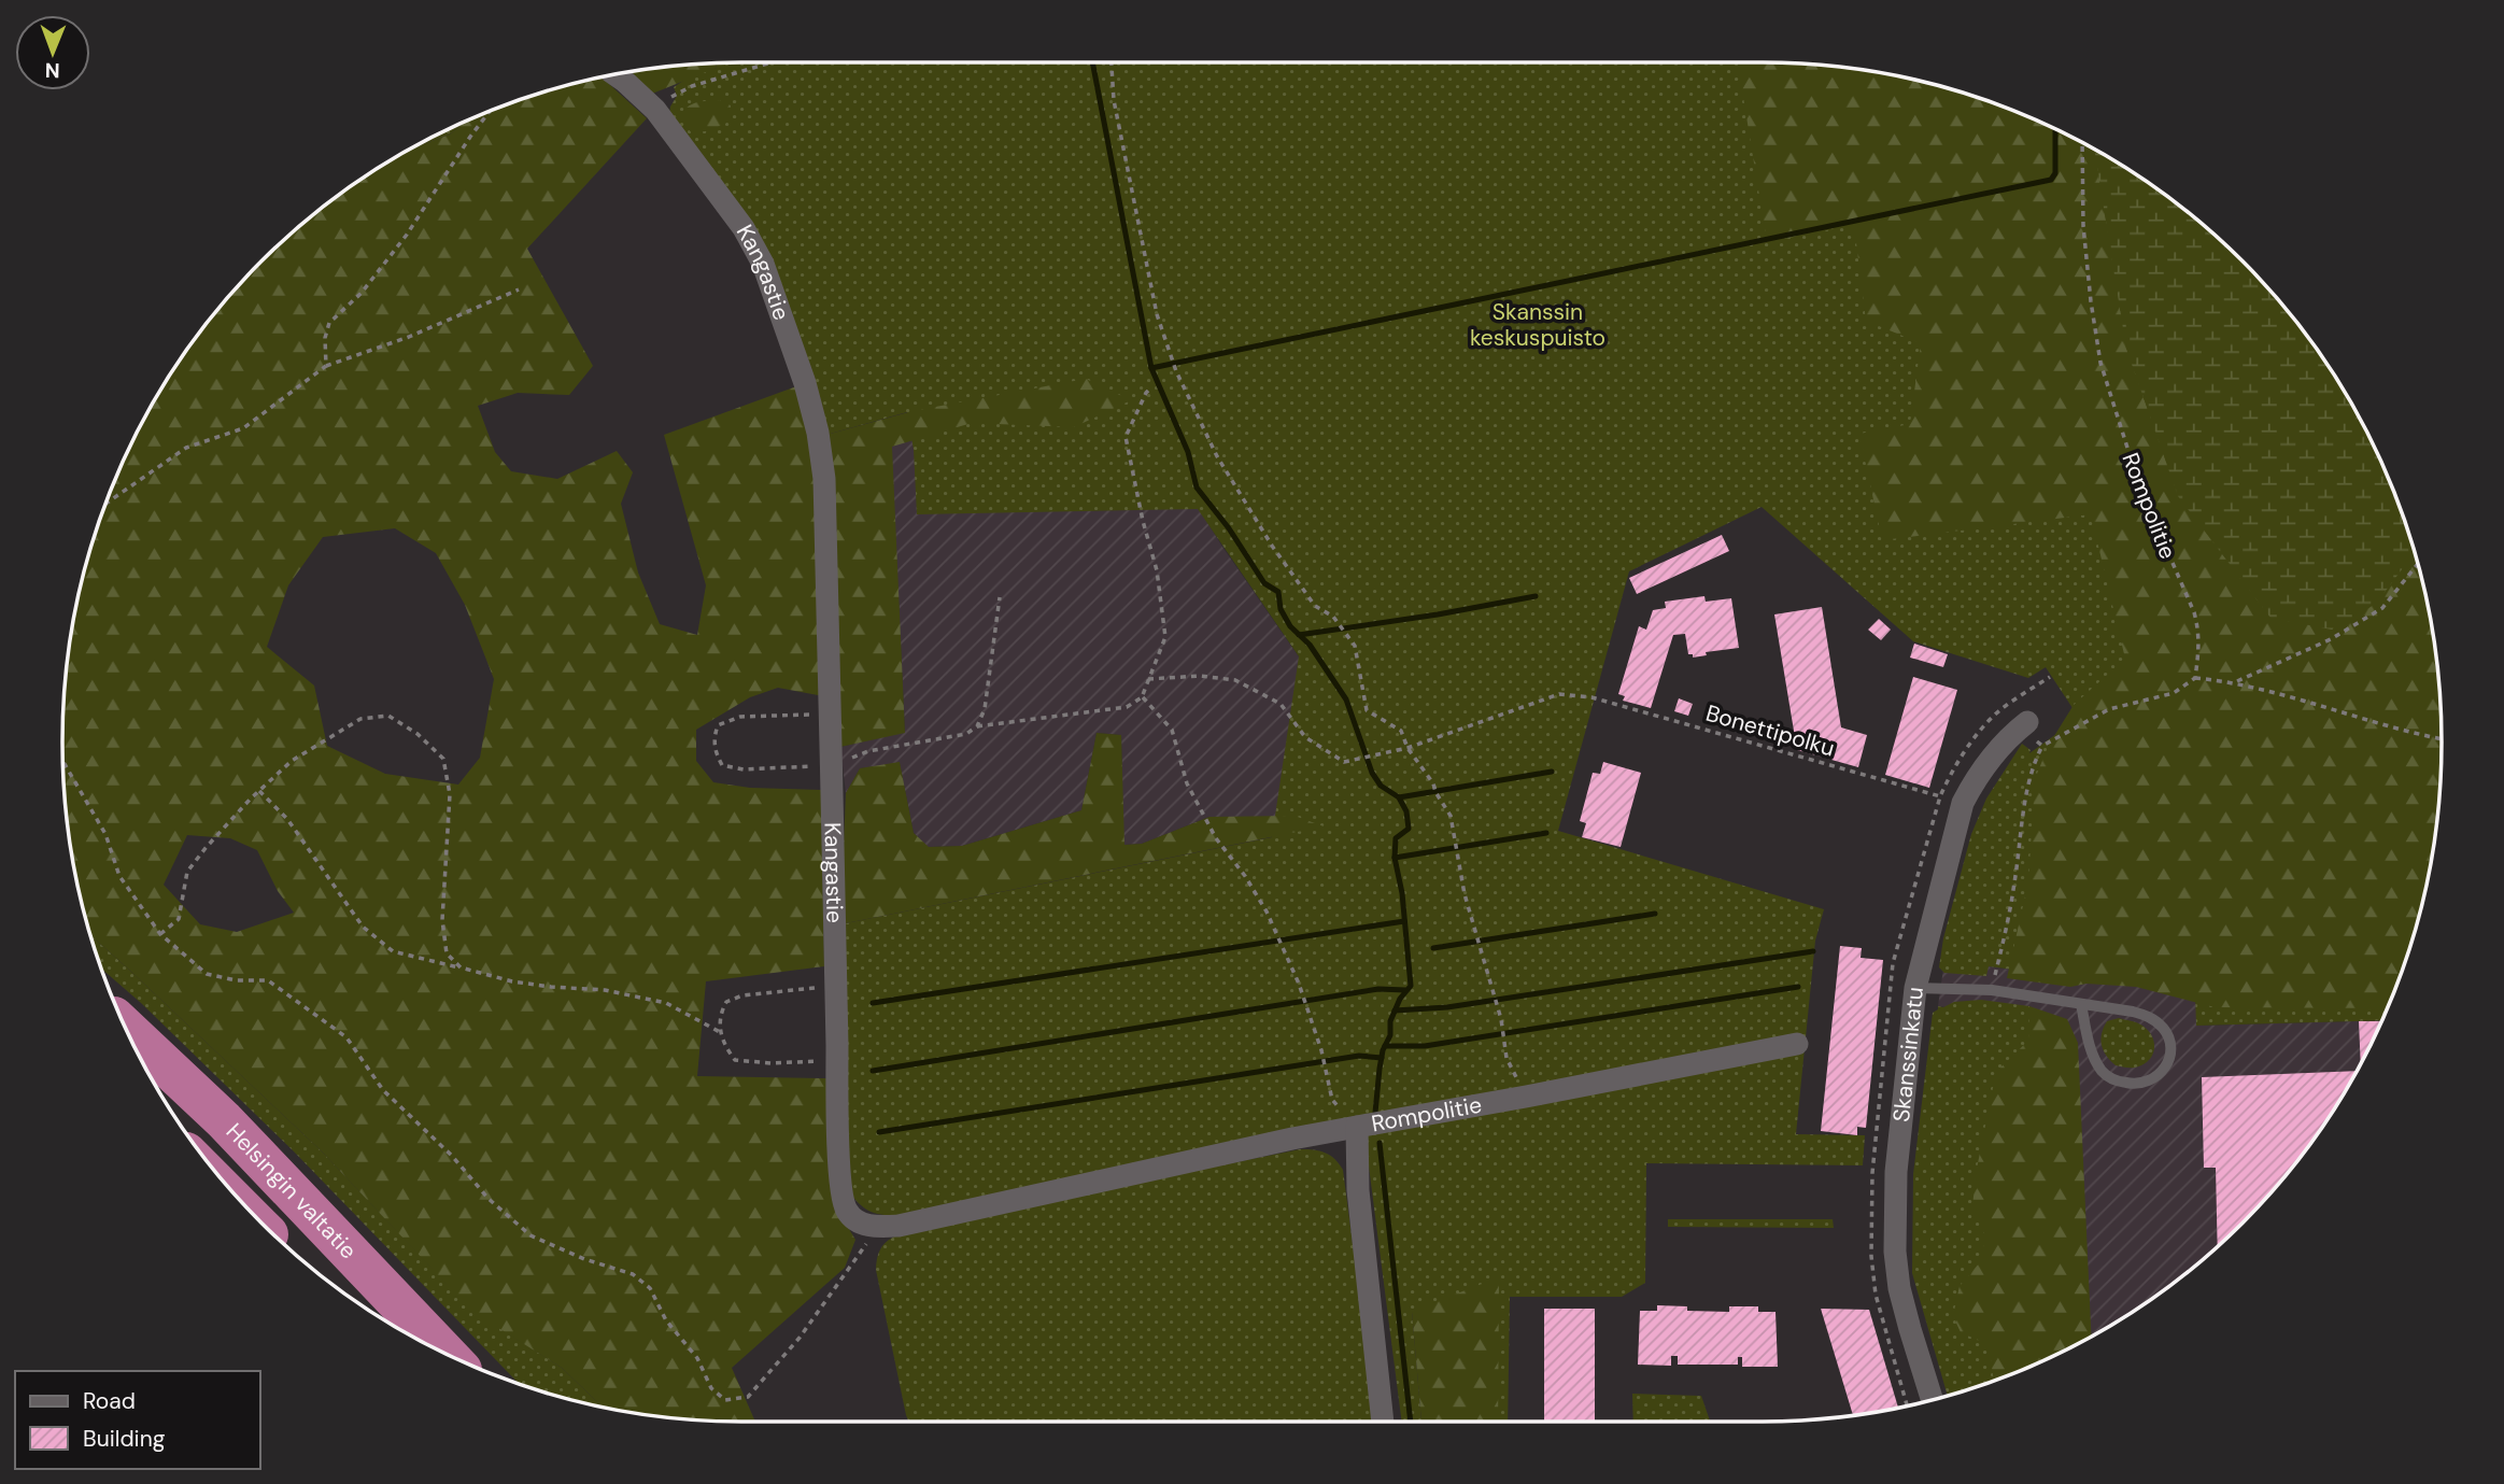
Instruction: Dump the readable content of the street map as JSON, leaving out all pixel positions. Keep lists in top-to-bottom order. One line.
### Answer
{"streets":{"highway":["Helsingin valtatie"],"street":["Kangastie","Rompolitie","Skanssinkatu"],"path":["Bonettipolku"]},"parks":["Skanssin keskuspuisto"],"legend":["Road","Building"],"north":"bottom"}
